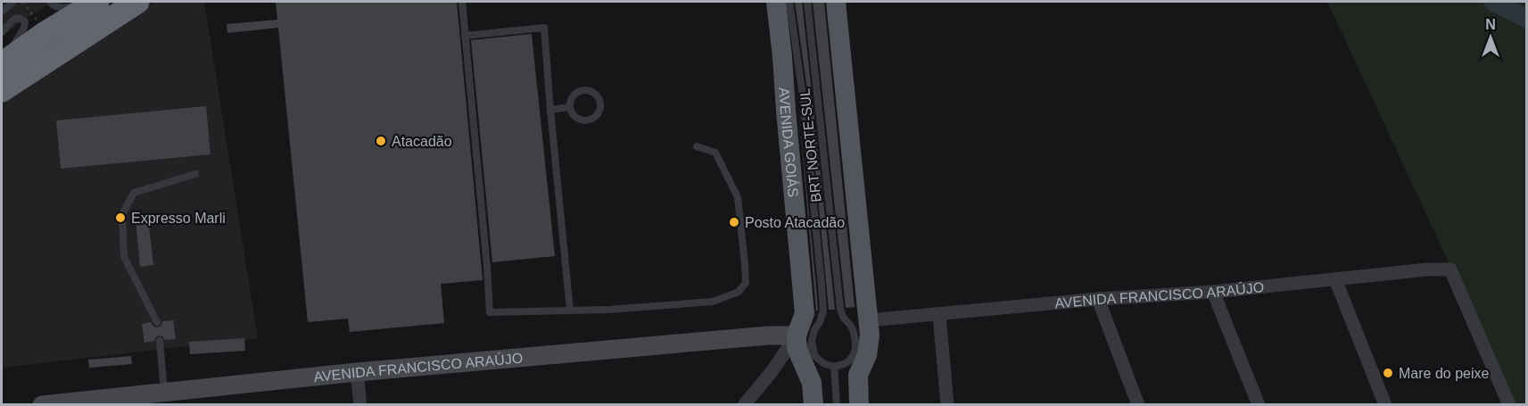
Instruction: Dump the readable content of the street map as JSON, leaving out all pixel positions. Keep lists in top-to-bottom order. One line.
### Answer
{"streets":{"main road":["AVENIDA GOIÁS"],"street":["AVENIDA FRANCISCO ARAÚJO"],"lane":["BRT NORTE-SUL"]},"crossings":[["AVENIDA GOIÁS","AVENIDA FRANCISCO ARAÚJO"]],"places":["Atacadão","Expresso Marli","Posto Atacadão","Mare do peixe"],"north":"top"}
